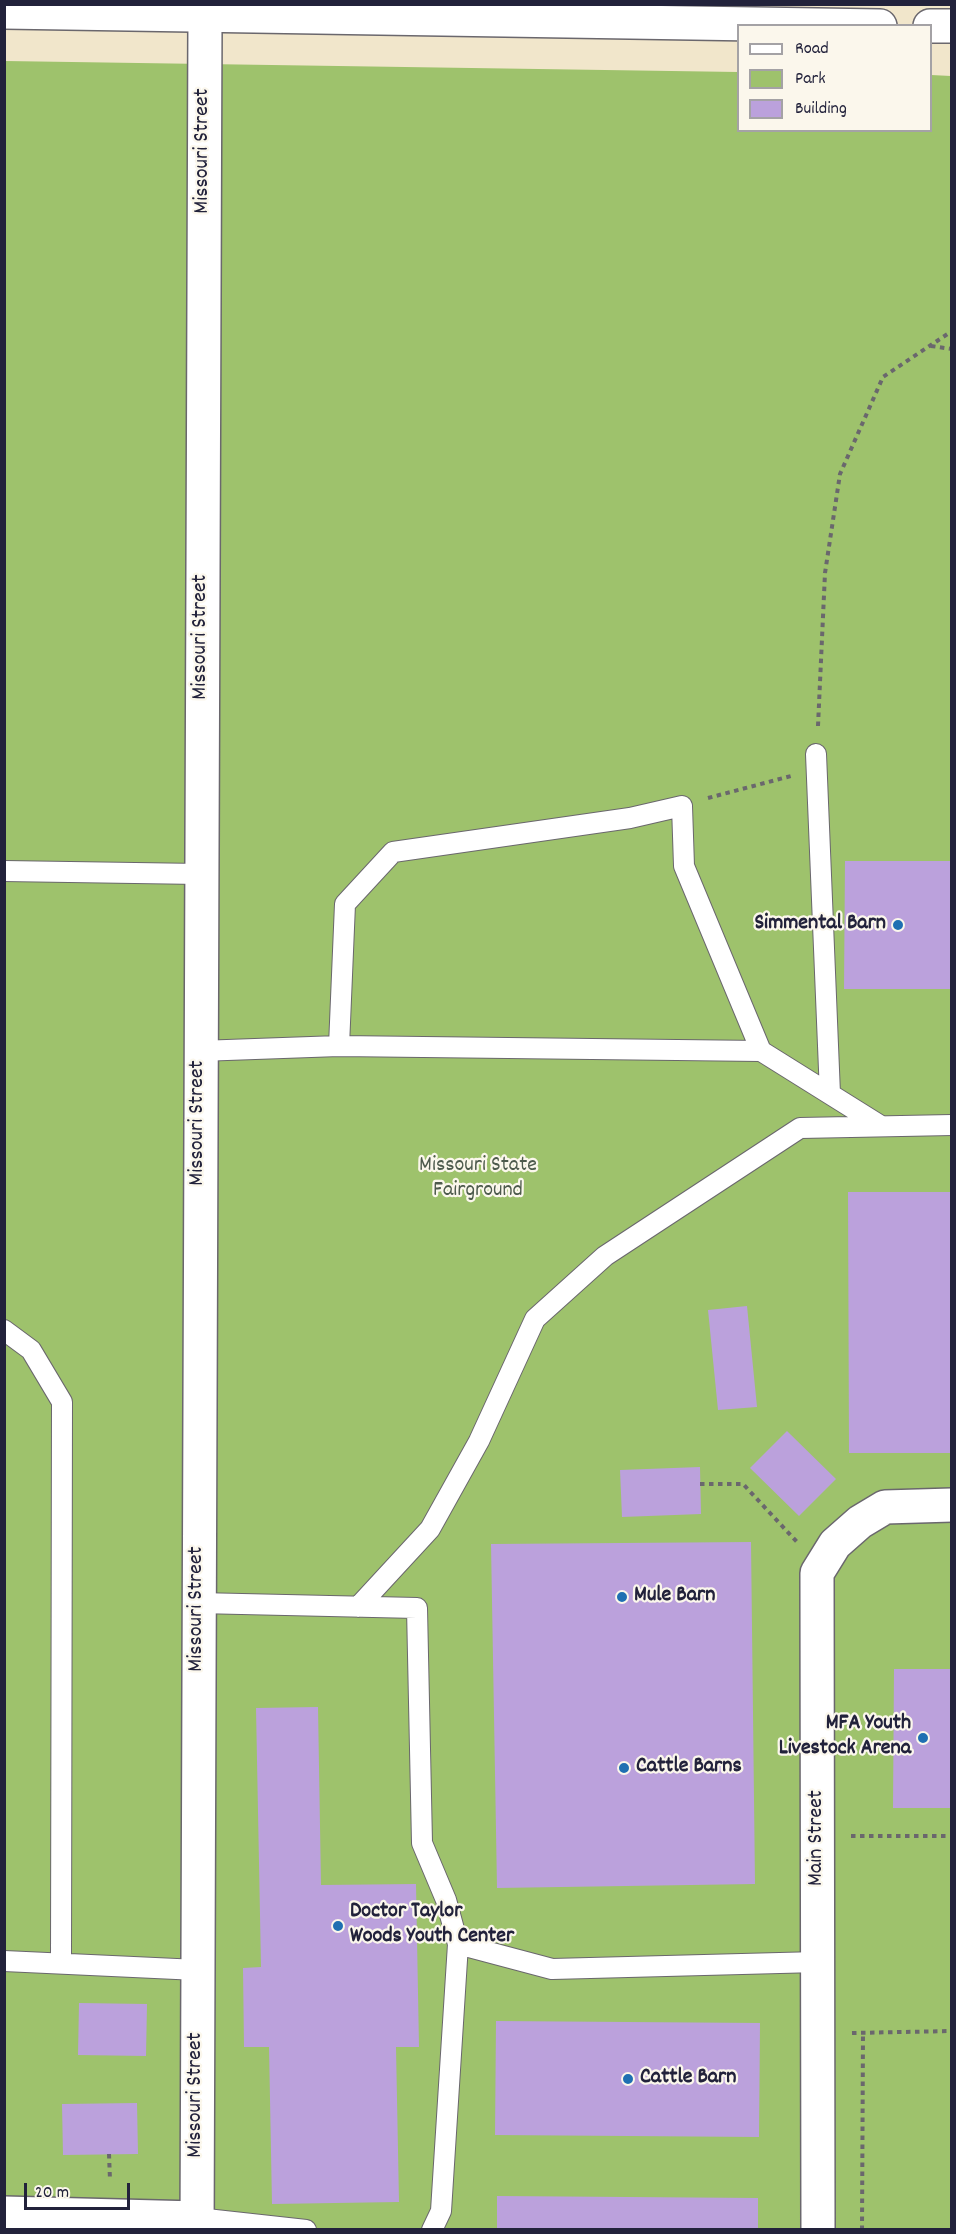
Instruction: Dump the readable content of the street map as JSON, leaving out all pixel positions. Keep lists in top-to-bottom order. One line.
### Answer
{"streets":{"street":["Missouri Street","Main Street"]},"parks":["Missouri State Fairground"],"places":["Simmental Barn","Mule Barn","MFA Youth Livestock Arena","Cattle Barns","Doctor Taylor Woods Youth Center","Cattle Barn"],"legend":["Road","Park","Building"],"scale_bar":"20 m"}
